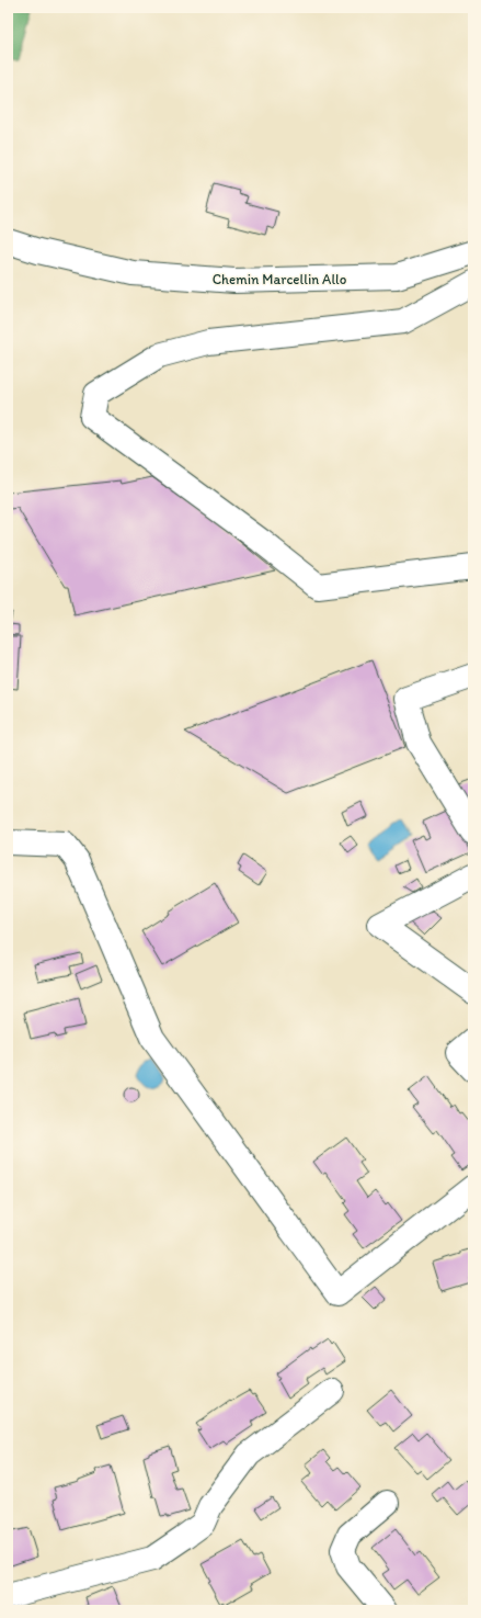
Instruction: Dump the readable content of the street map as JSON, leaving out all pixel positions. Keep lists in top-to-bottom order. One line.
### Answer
{"streets":{"street":["Chemin Marcellin Allo"]}}
